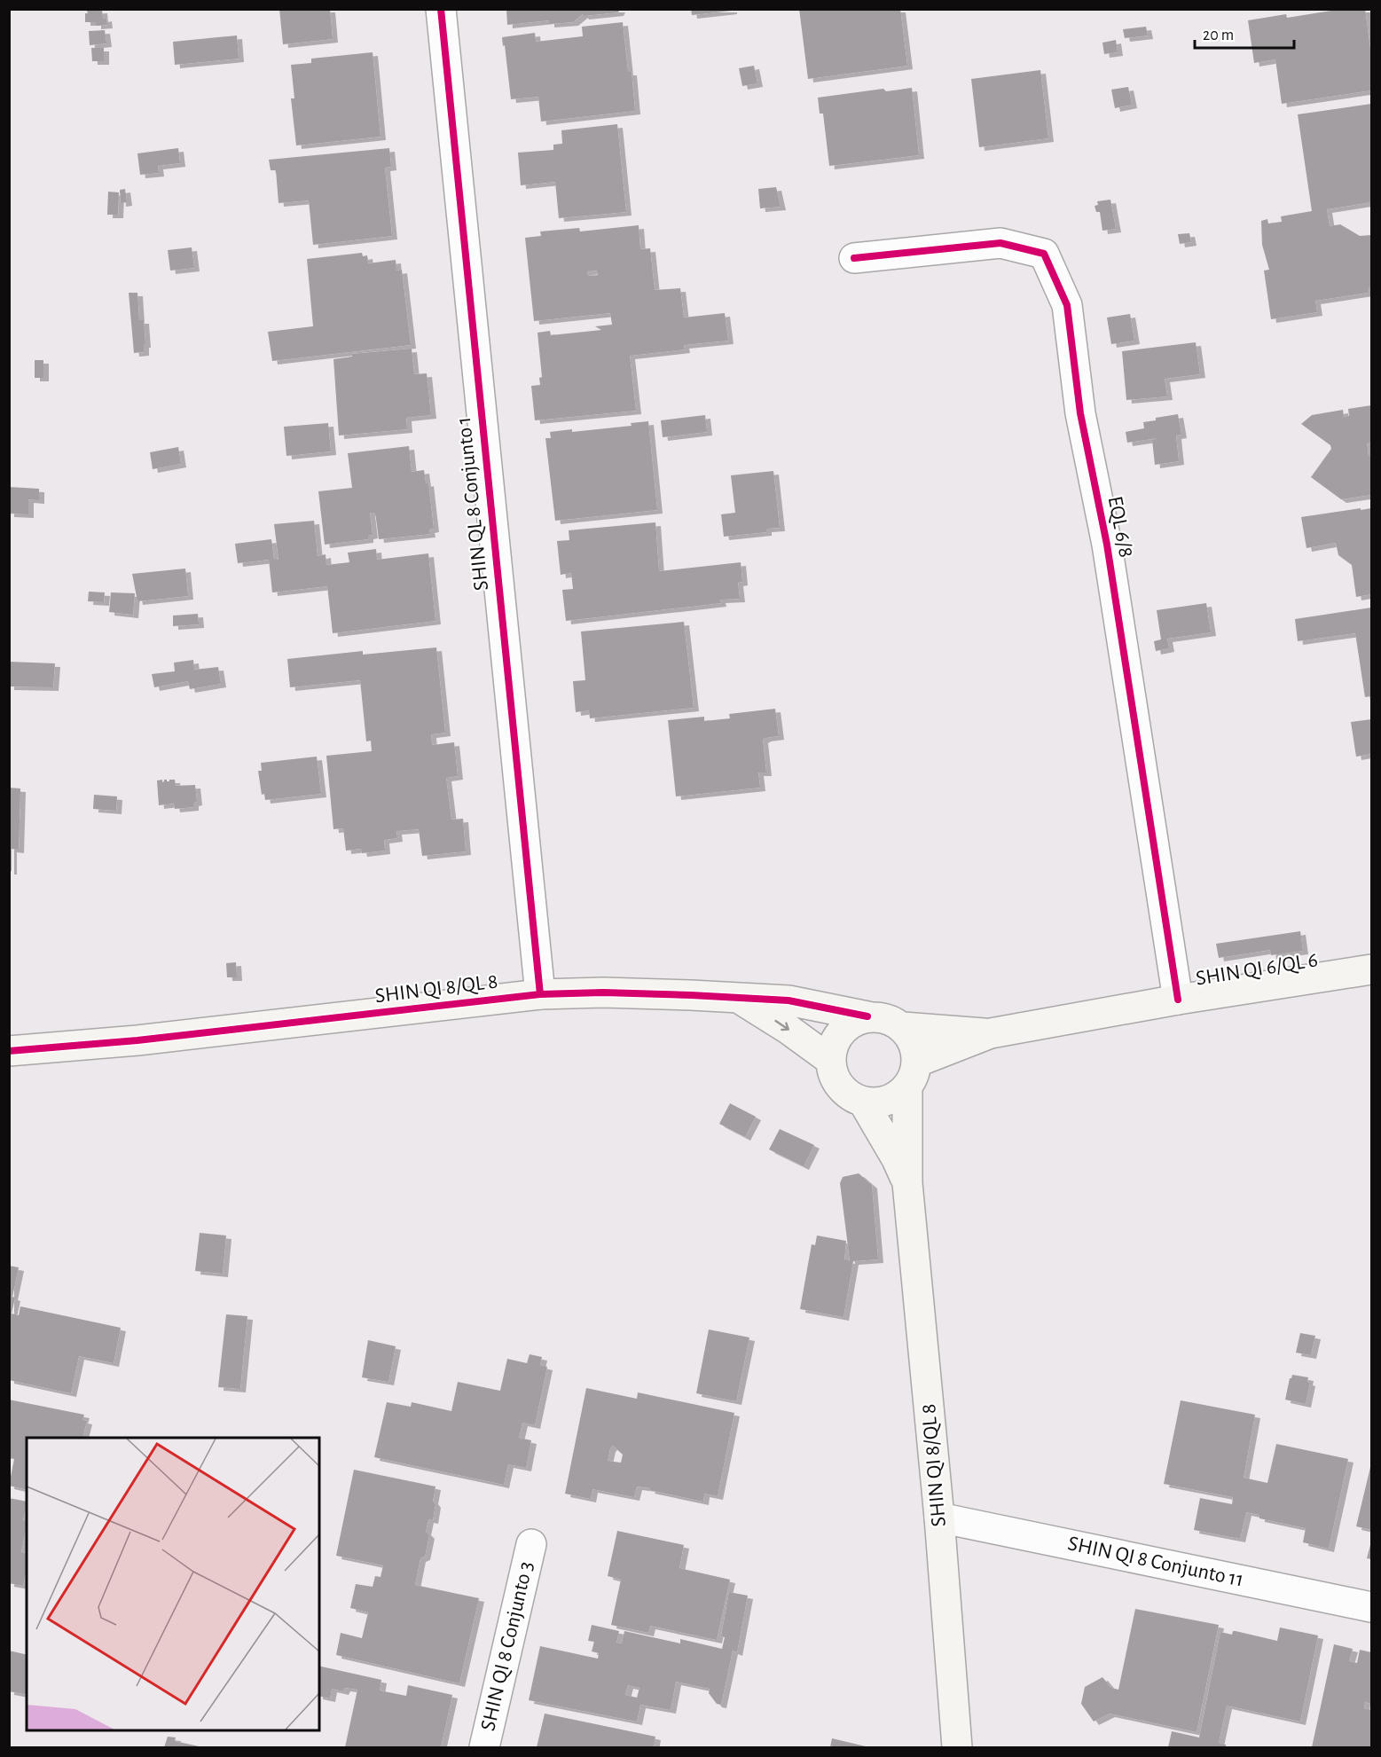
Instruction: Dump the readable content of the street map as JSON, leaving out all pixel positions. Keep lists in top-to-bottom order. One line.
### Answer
{"streets":{"street":["SHIN QL 8 Conjunto 1","EQL 6/8","SHIN QI 6/QL 6","SHIN QI 8/QL 8","SHIN QI 8 Conjunto 11","SHIN QI 8 Conjunto 3"]},"crossings":[["SHIN QL 8 Conjunto 1","SHIN QI 8/QL 8"],["EQL 6/8","SHIN QI 6/QL 6"],["SHIN QI 6/QL 6","SHIN QI 8/QL 8"],["SHIN QI 8/QL 8","SHIN QI 8 Conjunto 11"]],"scale_bar":"20 m"}
